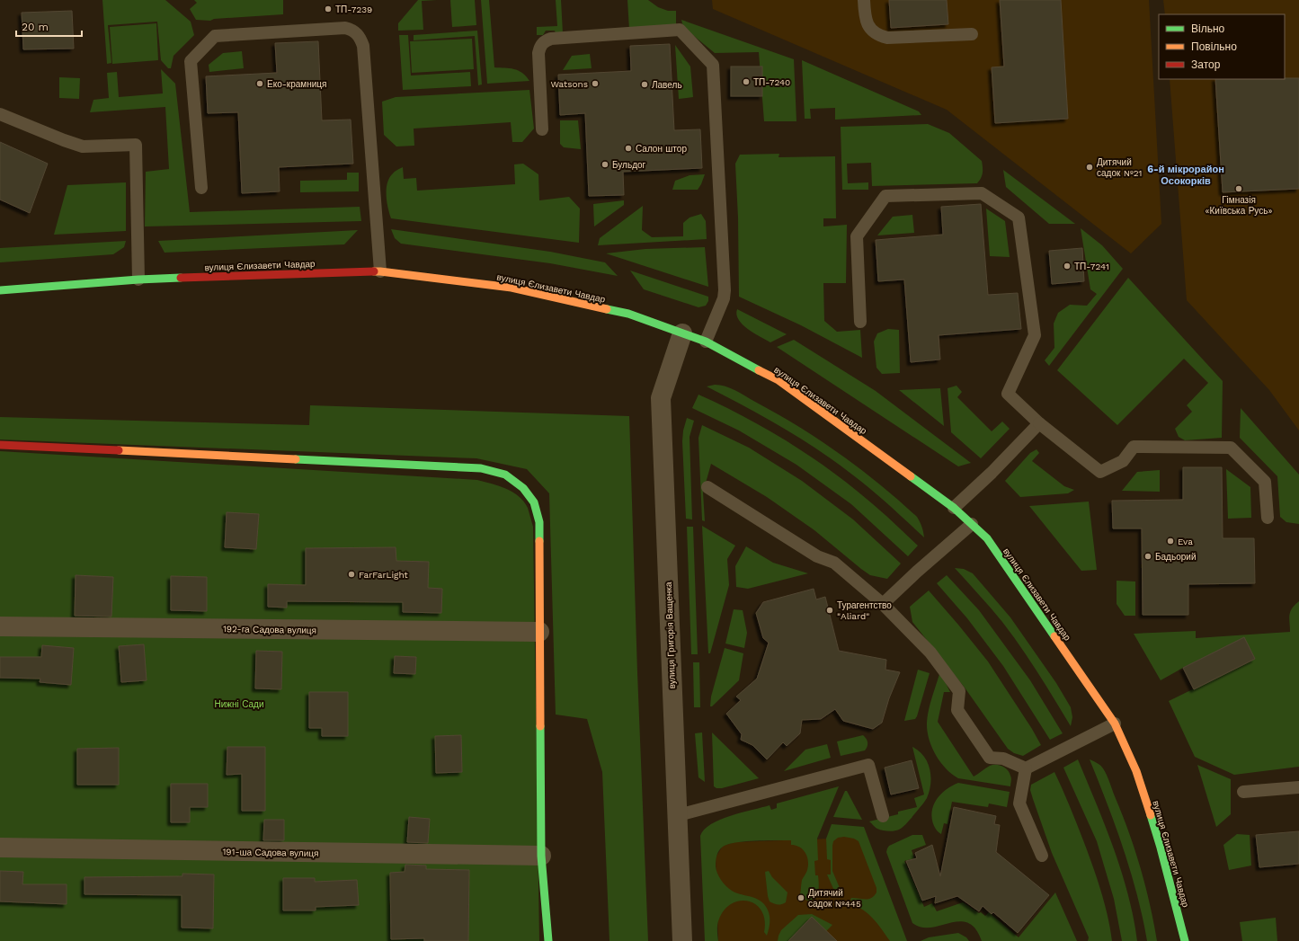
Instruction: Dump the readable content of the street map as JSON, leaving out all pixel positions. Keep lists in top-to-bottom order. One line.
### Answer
{"streets":{"street":["вулиця Єлизавети Чавдар","192-га Садова вулиця","вулиця Григорія Ващенка","191-ша Садова вулиця"]},"crossings":[["вулиця Єлизавети Чавдар","вулиця Григорія Ващенка"]],"districts":["6-й мікрорайон Осокорків"],"parks":["Нижні Сади"],"places":["ТП-7239","ТП-7240","Еко-крамниця","Watsons","Лавель","Салон штор","Бульдог","Дитячий садок №21","Гімназія «Київська Русь»","ТП-7241","Eva","Бадьорий","FarFarLight","Турагентство \"Aliard\"","Дитячий садок №445"],"legend":["Вільно","Повільно","Затор"],"scale_bar":"20 m"}
